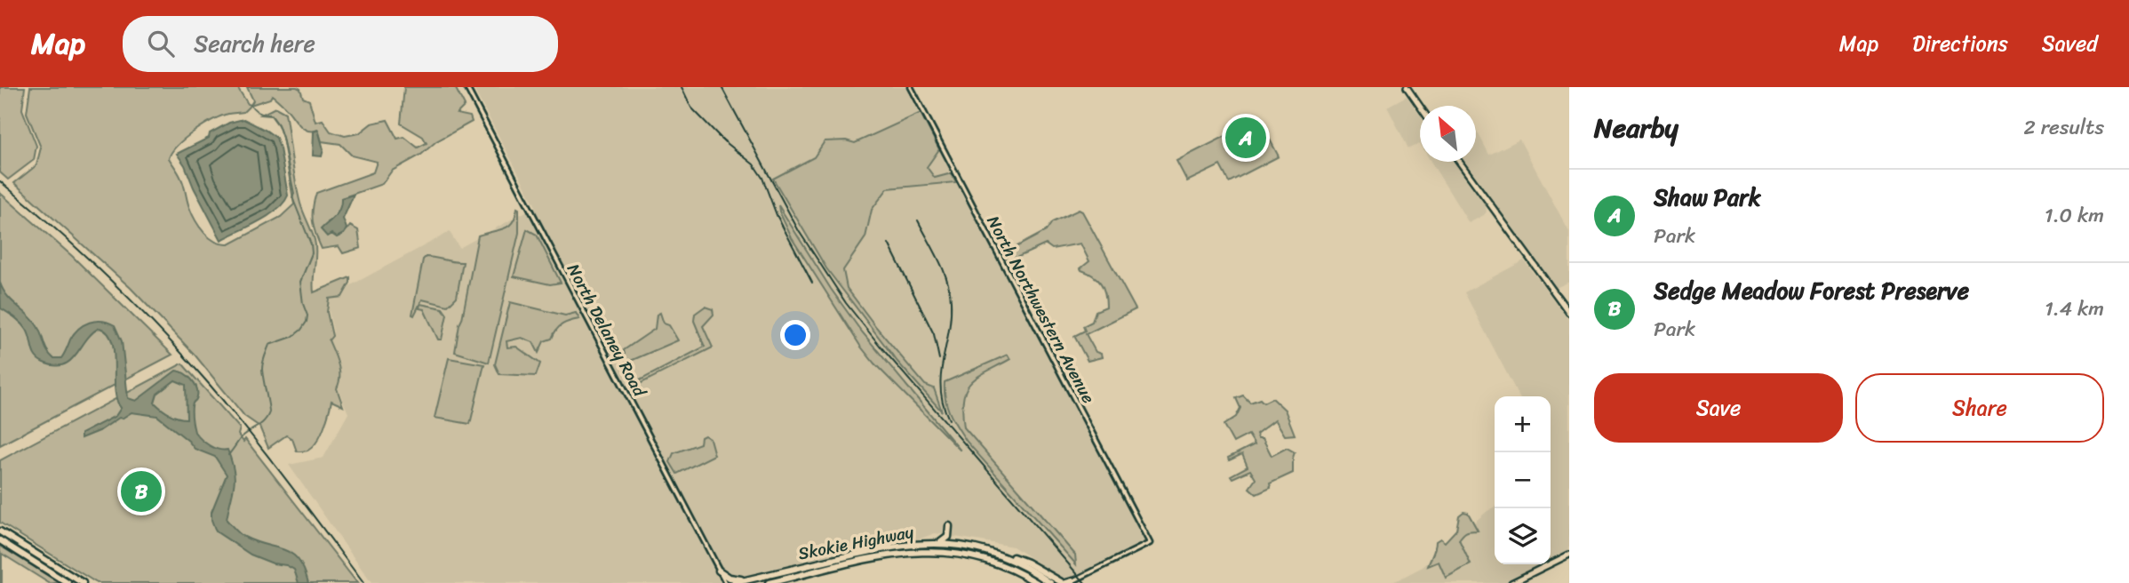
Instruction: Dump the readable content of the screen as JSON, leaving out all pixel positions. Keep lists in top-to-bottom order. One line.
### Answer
{"streets":{"highway":["Skokie Highway"],"street":["North Northwestern Avenue","North Delaney Road"]},"north":"top left","page":{"header":"Map","search":"Search here","nav":["Map","Directions","Saved"],"heading":["Nearby","2 results"],"pins":["A","B"],"list":[{"mark":"A","name":"Shaw Park","note":"Park","value":"1.0 km"},{"mark":"B","name":"Sedge Meadow Forest Preserve","note":"Park","value":"1.4 km"}],"buttons":["Save","Share"],"map_buttons":["+","−"]}}
